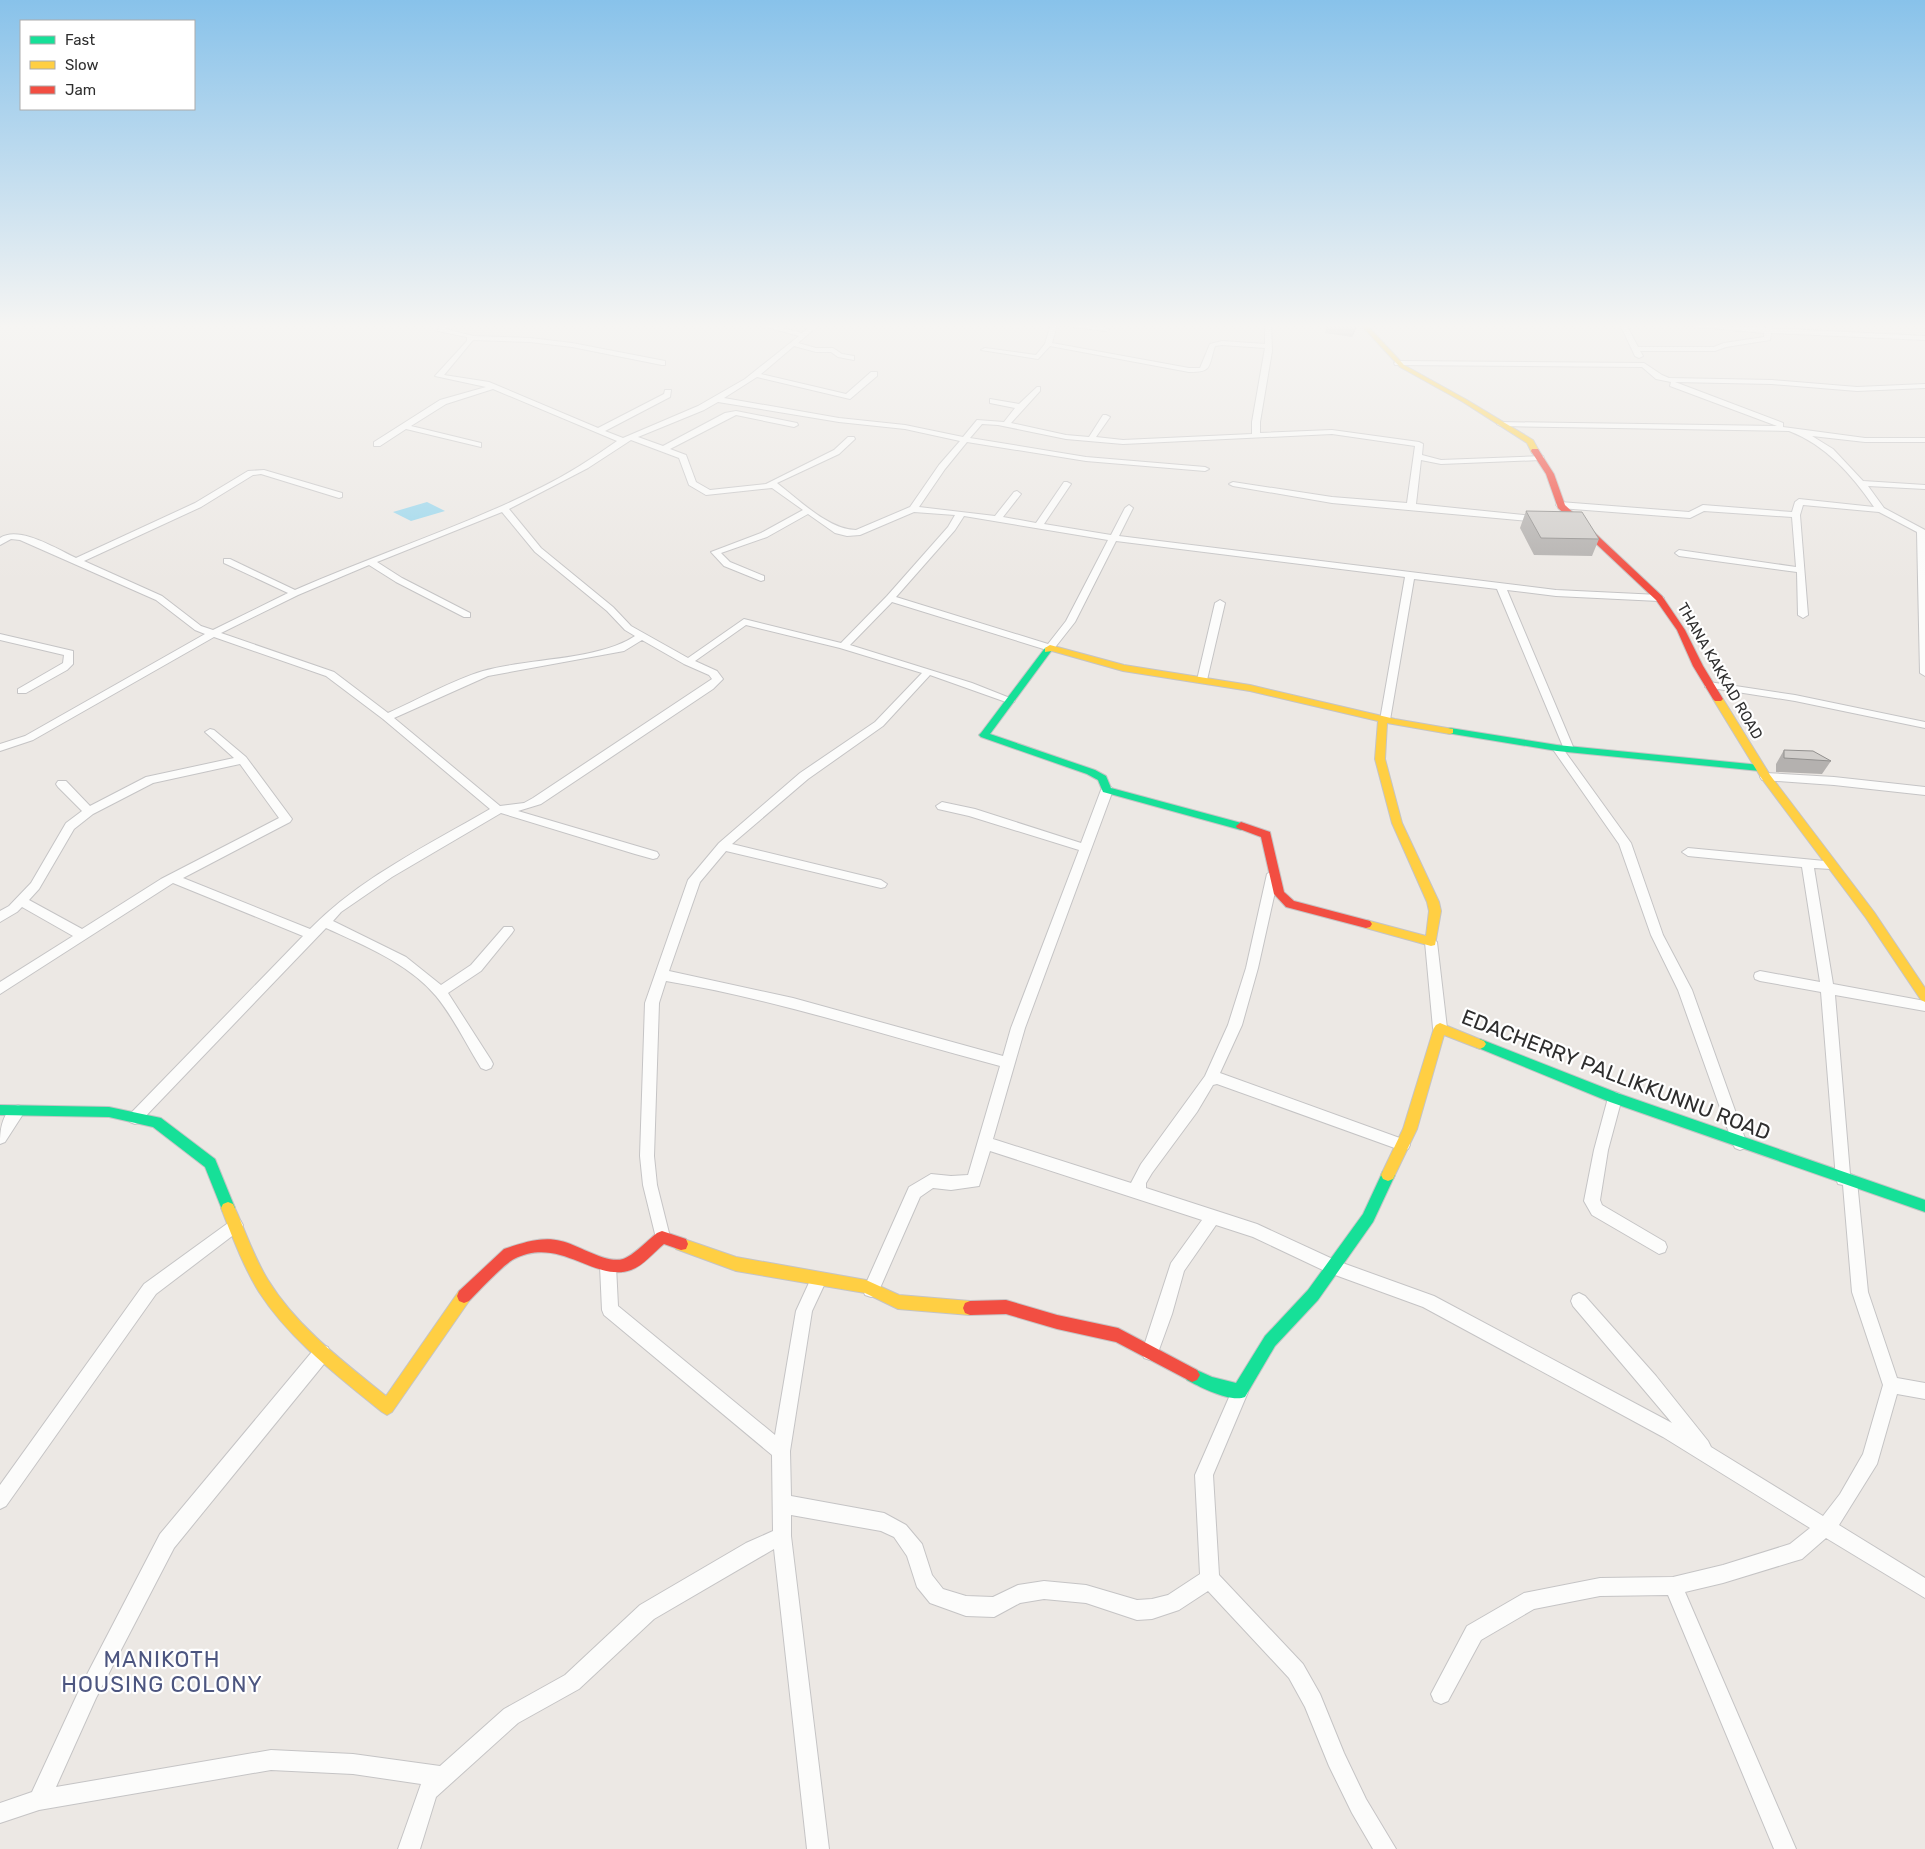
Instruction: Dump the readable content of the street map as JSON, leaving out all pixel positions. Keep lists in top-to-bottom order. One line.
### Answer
{"streets":{"main road":["THANA KAKKAD ROAD","EDACHERRY PALLIKKUNNU ROAD"]},"districts":["MANIKOTH HOUSING COLONY"],"legend":["Fast","Slow","Jam"]}
